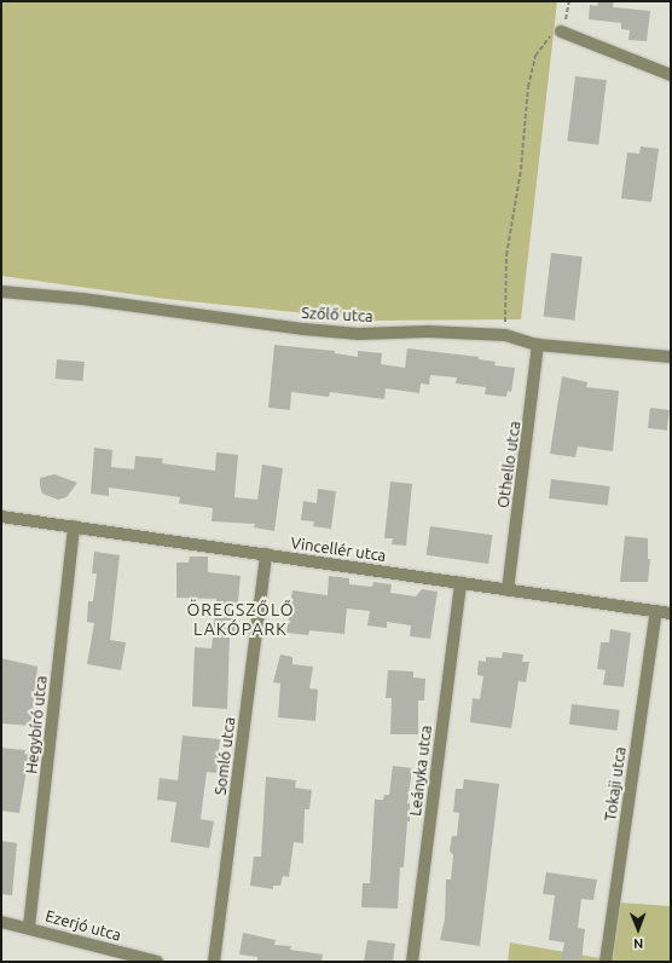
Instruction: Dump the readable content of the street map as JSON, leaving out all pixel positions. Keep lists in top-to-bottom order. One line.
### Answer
{"streets":{"street":["Szőlő utca","Othello utca","Vincellér utca","Hegybíró utca","Somló utca","Leányka utca","Tokaji utca","Ezerjó utca"]},"crossings":[["Szőlő utca","Othello utca"],["Othello utca","Vincellér utca"],["Vincellér utca","Hegybíró utca"],["Vincellér utca","Somló utca"],["Vincellér utca","Leányka utca"],["Vincellér utca","Tokaji utca"],["Hegybíró utca","Ezerjó utca"]],"districts":["ÖREGSZŐLŐ LAKÓPARK"],"north":"bottom"}
